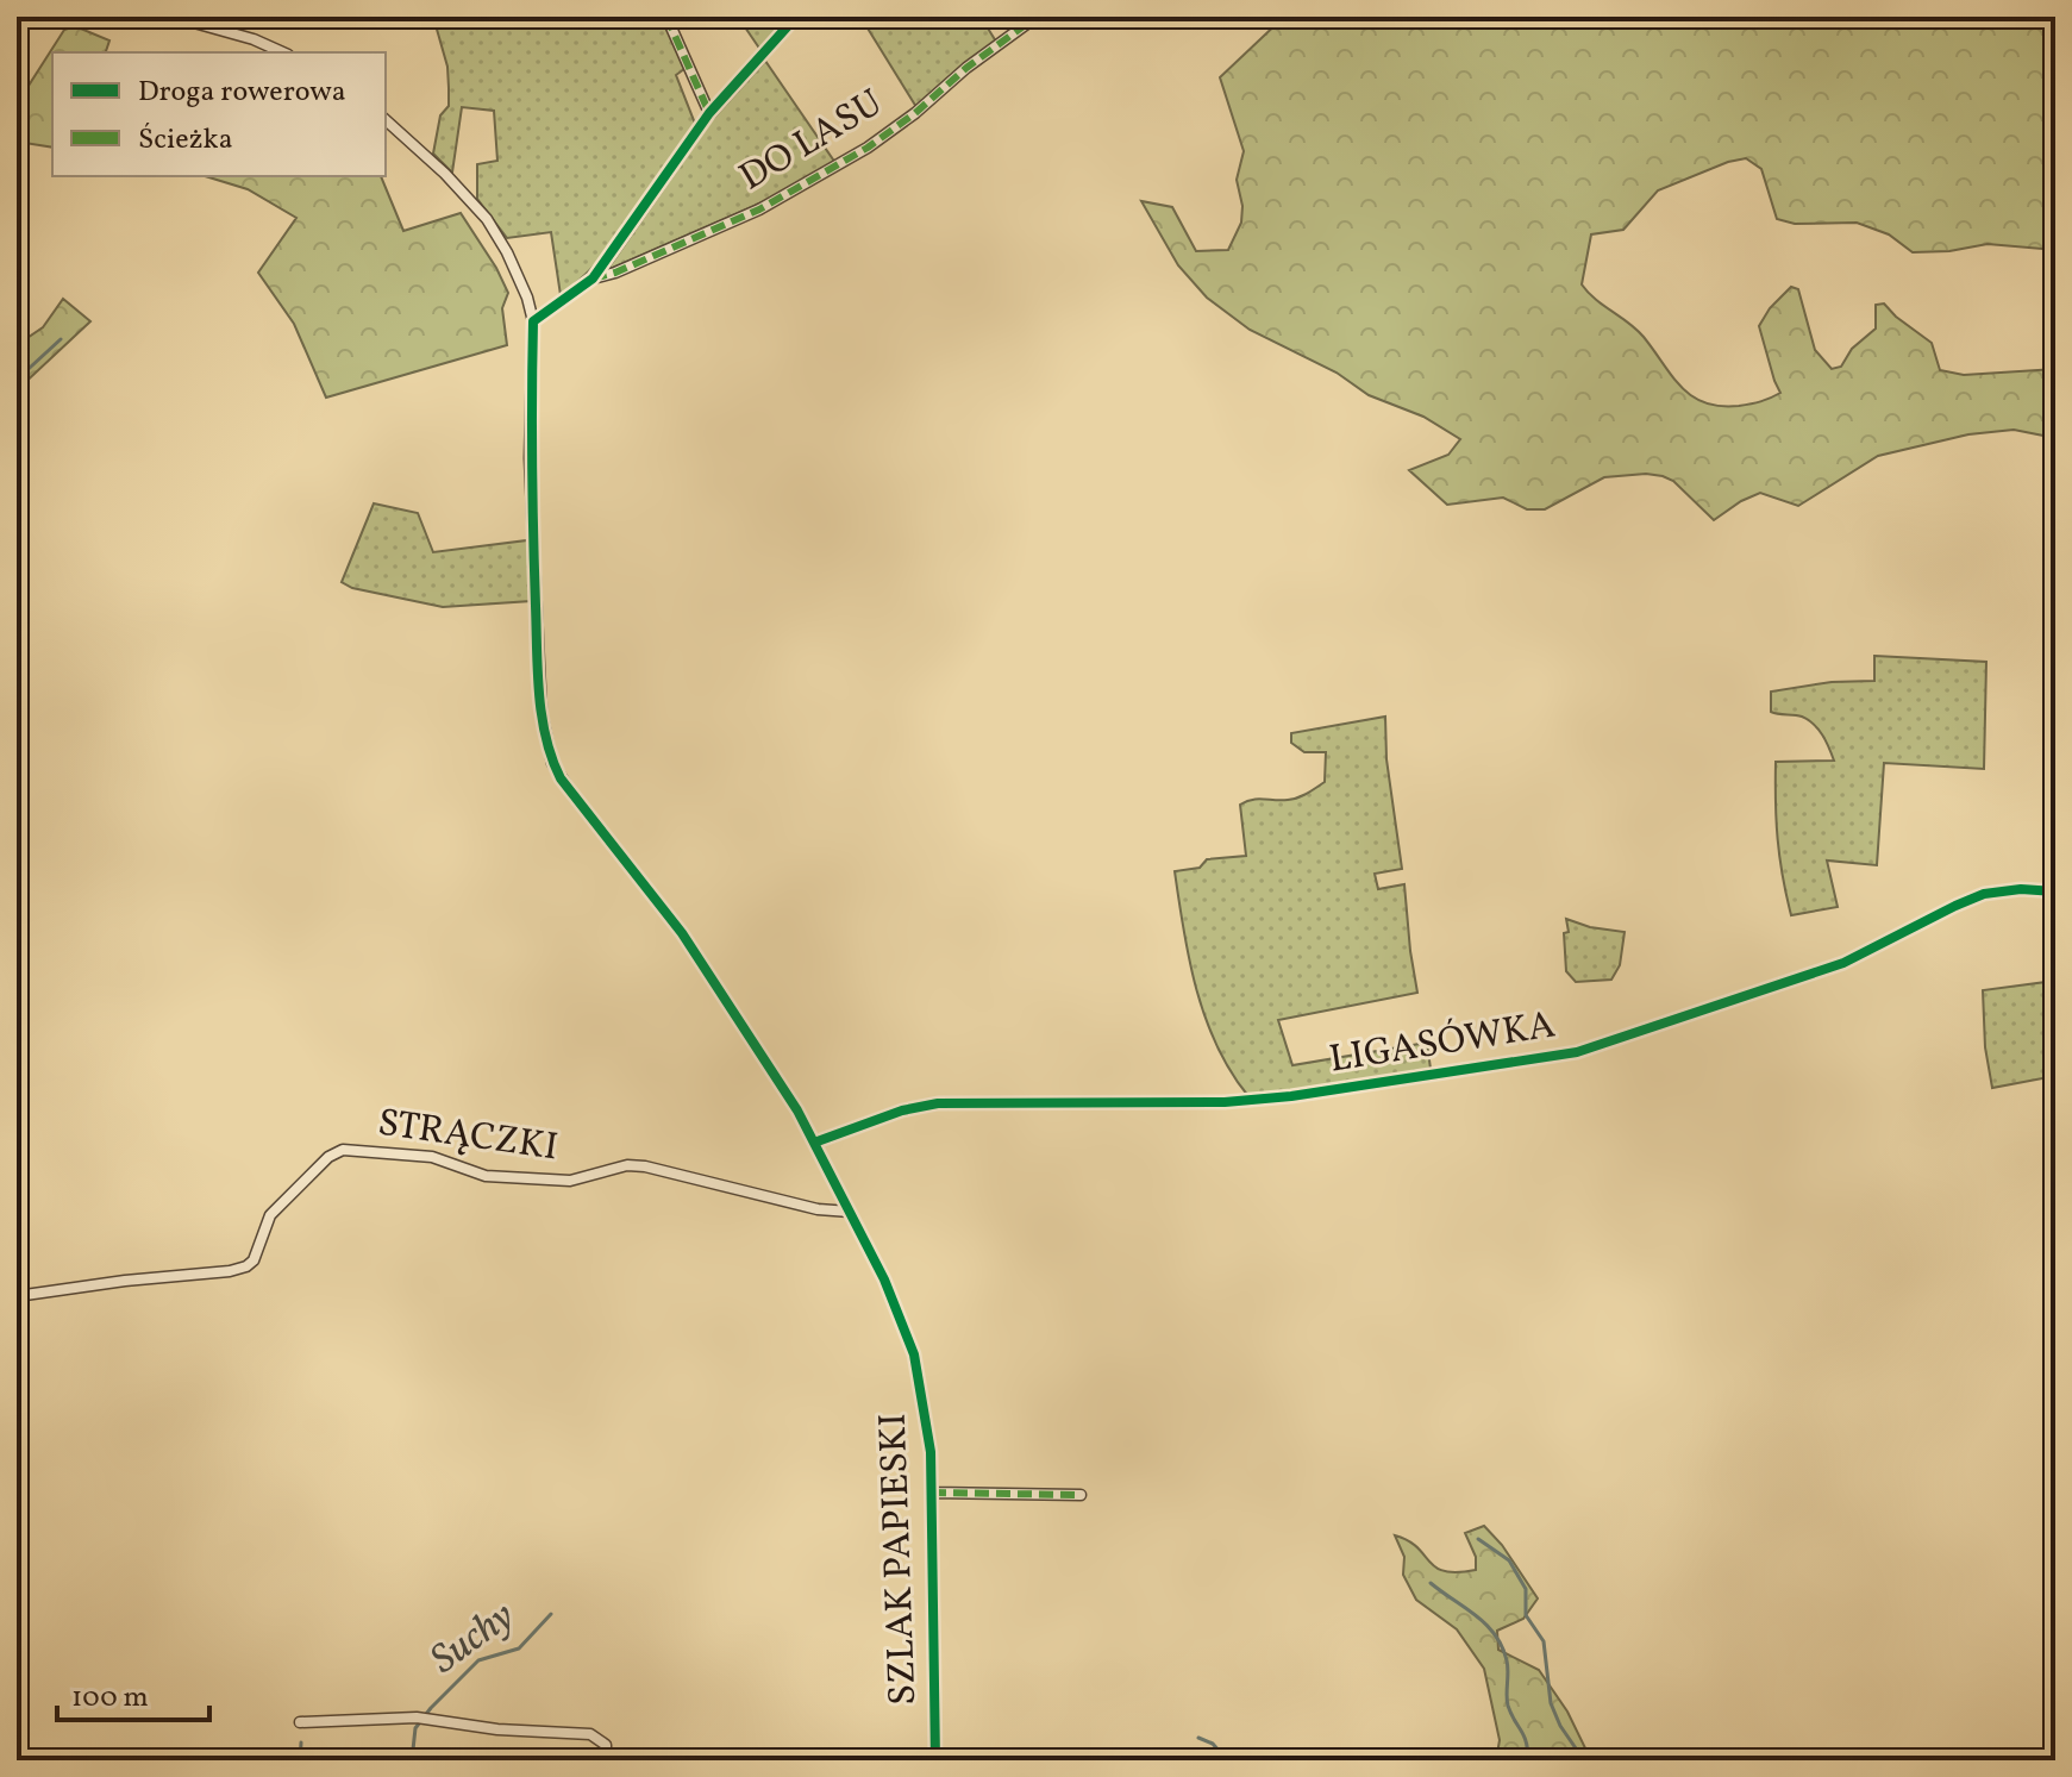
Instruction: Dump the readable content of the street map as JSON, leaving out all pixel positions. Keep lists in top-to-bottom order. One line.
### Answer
{"streets":{"street":["DO LASU","LIGASÓWKA","STRĄCZKI","SZLAK PAPIESKI"]},"crossings":[["LIGASÓWKA","SZLAK PAPIESKI"],["STRĄCZKI","SZLAK PAPIESKI"]],"water":["Suchy"],"legend":["Droga rowerowa","Ścieżka"],"scale_bar":"100 m"}
